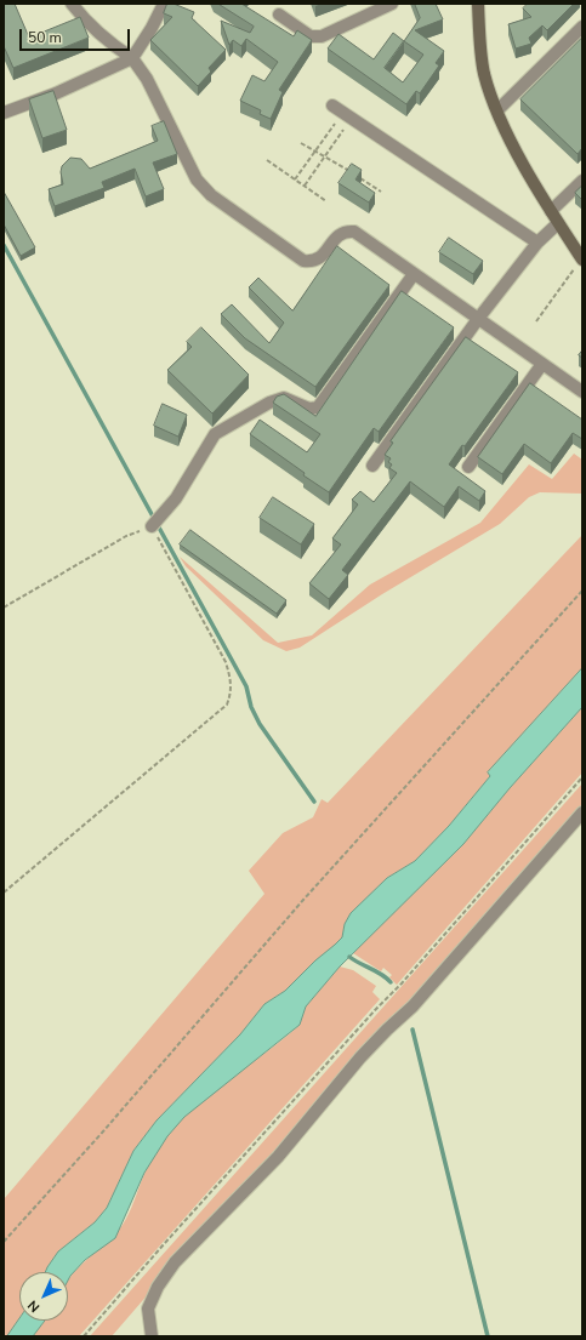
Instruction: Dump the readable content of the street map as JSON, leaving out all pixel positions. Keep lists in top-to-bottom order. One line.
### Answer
{"scale_bar":"50 m","north":"bottom left"}
